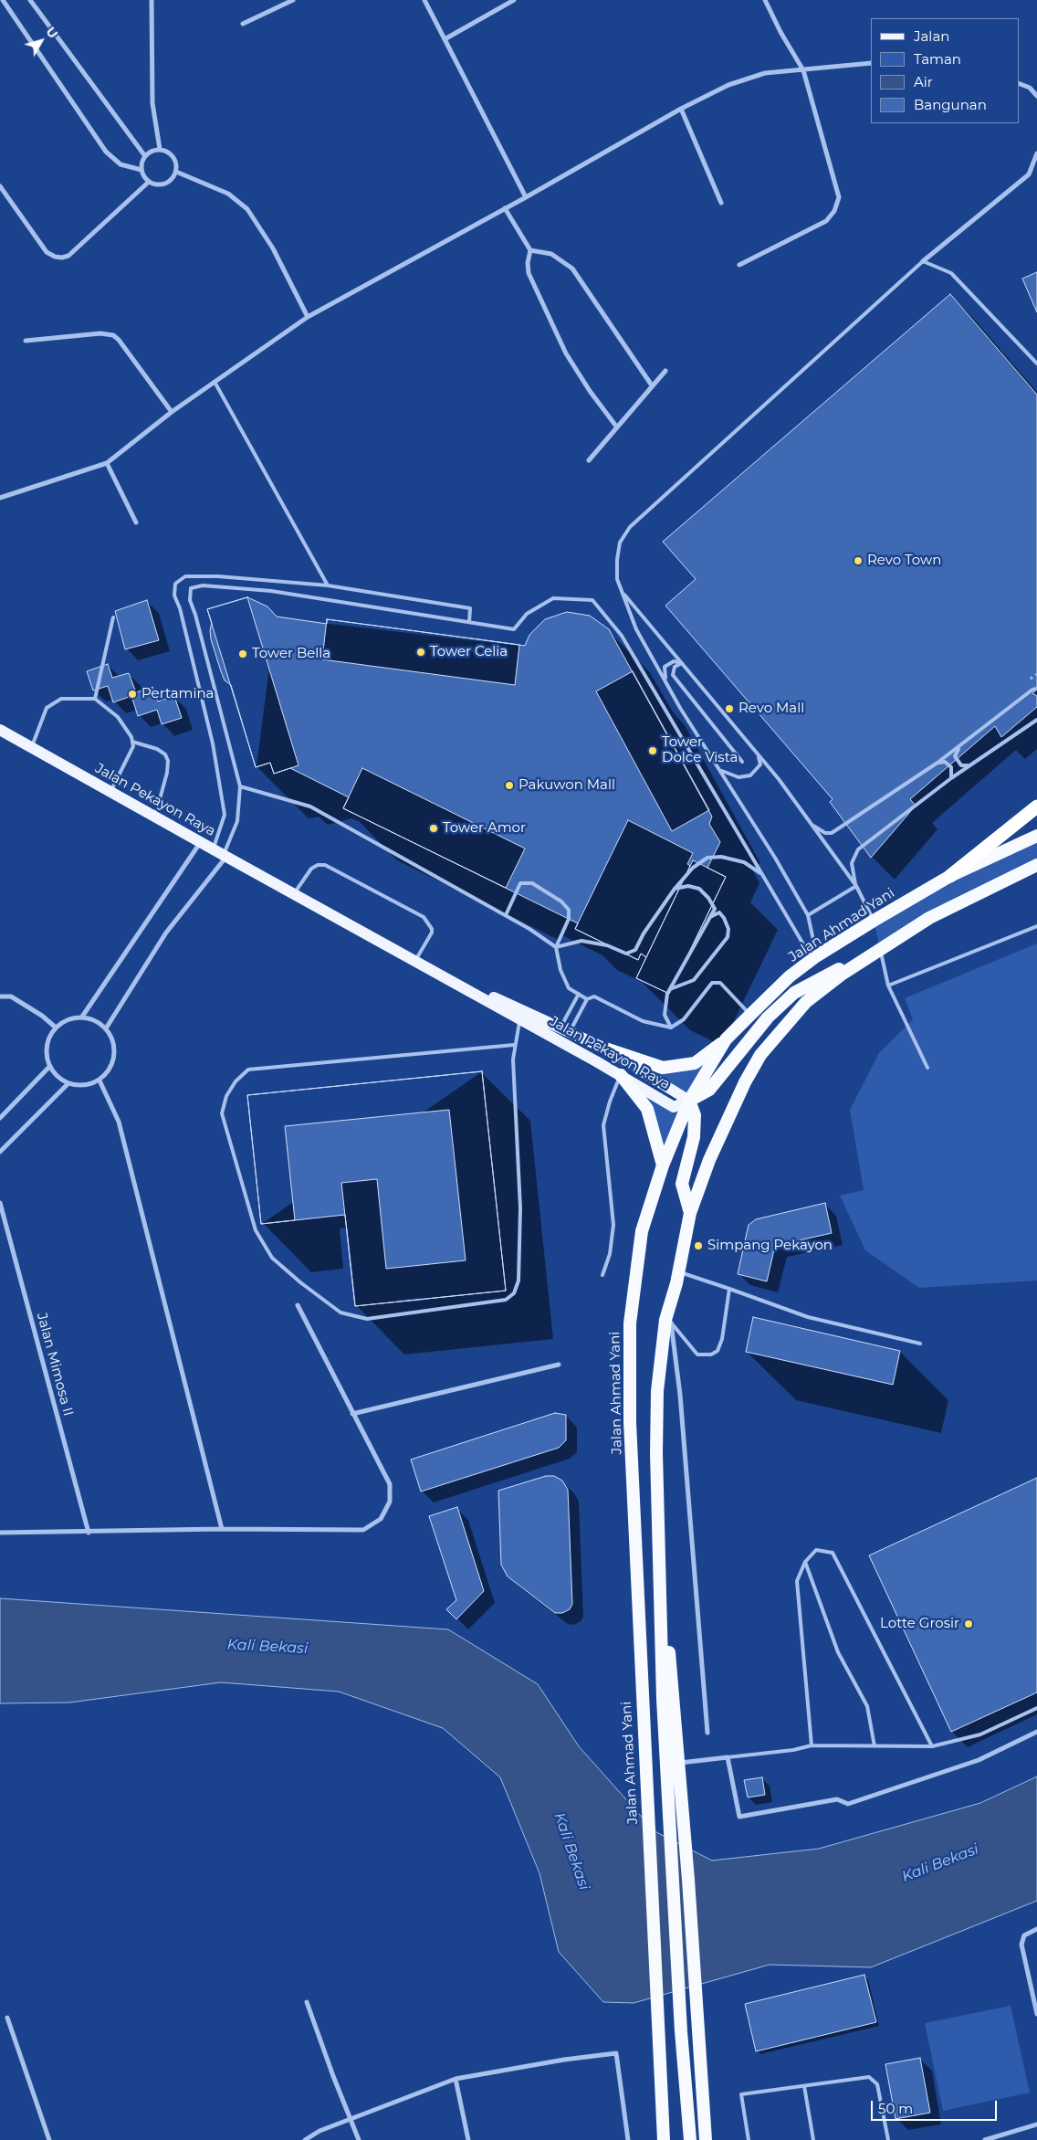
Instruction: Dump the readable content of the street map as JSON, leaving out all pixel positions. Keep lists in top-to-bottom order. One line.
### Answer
{"streets":{"highway":["Jalan Ahmad Yani"],"main road":["Jalan Pekayon Raya"],"street":["Jalan Mimosa II"]},"crossings":[["Jalan Pekayon Raya","Jalan Ahmad Yani"]],"water":["Kali Bekasi"],"places":["Revo Town","Tower Celia","Tower Bella","Pertamina","Revo Mall","Tower Dolce Vista","Pakuwon Mall","Tower Amor","Simpang Pekayon","Lotte Grosir"],"legend":["Jalan","Taman","Air","Bangunan"],"scale_bar":"50 m","north":"top right"}
